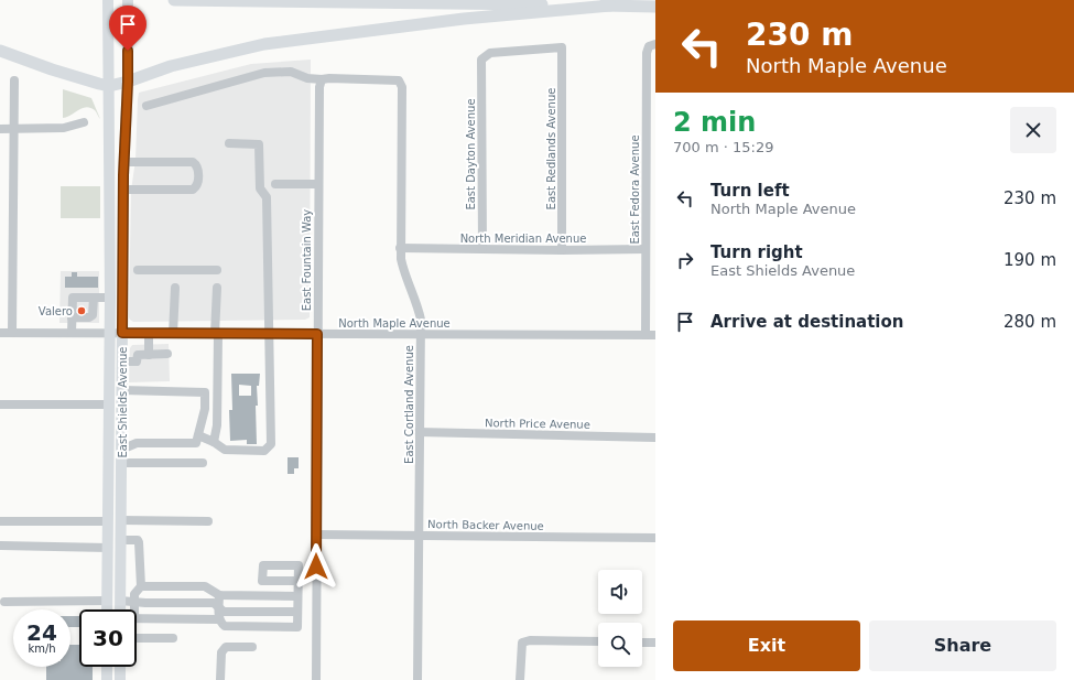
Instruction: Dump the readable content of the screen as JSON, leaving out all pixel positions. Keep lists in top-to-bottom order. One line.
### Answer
{"streets":{"main road":["East Shields Avenue"],"street":["East Redlands Avenue","East Dayton Avenue","East Fedora Avenue","North Meridian Avenue","East Fountain Way","North Maple Avenue","East Cortland Avenue","North Price Avenue","North Backer Avenue"]},"crossings":[["East Redlands Avenue","East Dayton Avenue"],["East Redlands Avenue","North Meridian Avenue"],["East Dayton Avenue","North Meridian Avenue"],["East Fedora Avenue","North Meridian Avenue"],["East Fedora Avenue","North Maple Avenue"],["North Meridian Avenue","East Cortland Avenue"],["East Fountain Way","North Maple Avenue"],["East Fountain Way","East Cortland Avenue"],["East Fountain Way","North Backer Avenue"],["North Maple Avenue","East Shields Avenue"],["North Maple Avenue","East Cortland Avenue"],["East Cortland Avenue","North Price Avenue"],["East Cortland Avenue","North Backer Avenue"]],"places":["Valero"],"page":{"turn":["230 m","North Maple Avenue"],"heading":["2 min","700 m · 15:29"],"list":[{"name":"Turn left","note":"North Maple Avenue","value":"230 m"},{"name":"Turn right","note":"East Shields Avenue","value":"190 m"},{"name":"Arrive at destination","value":"280 m"}],"speed":"24 km/h","limit":"30","buttons":["Exit","Share"]}}
